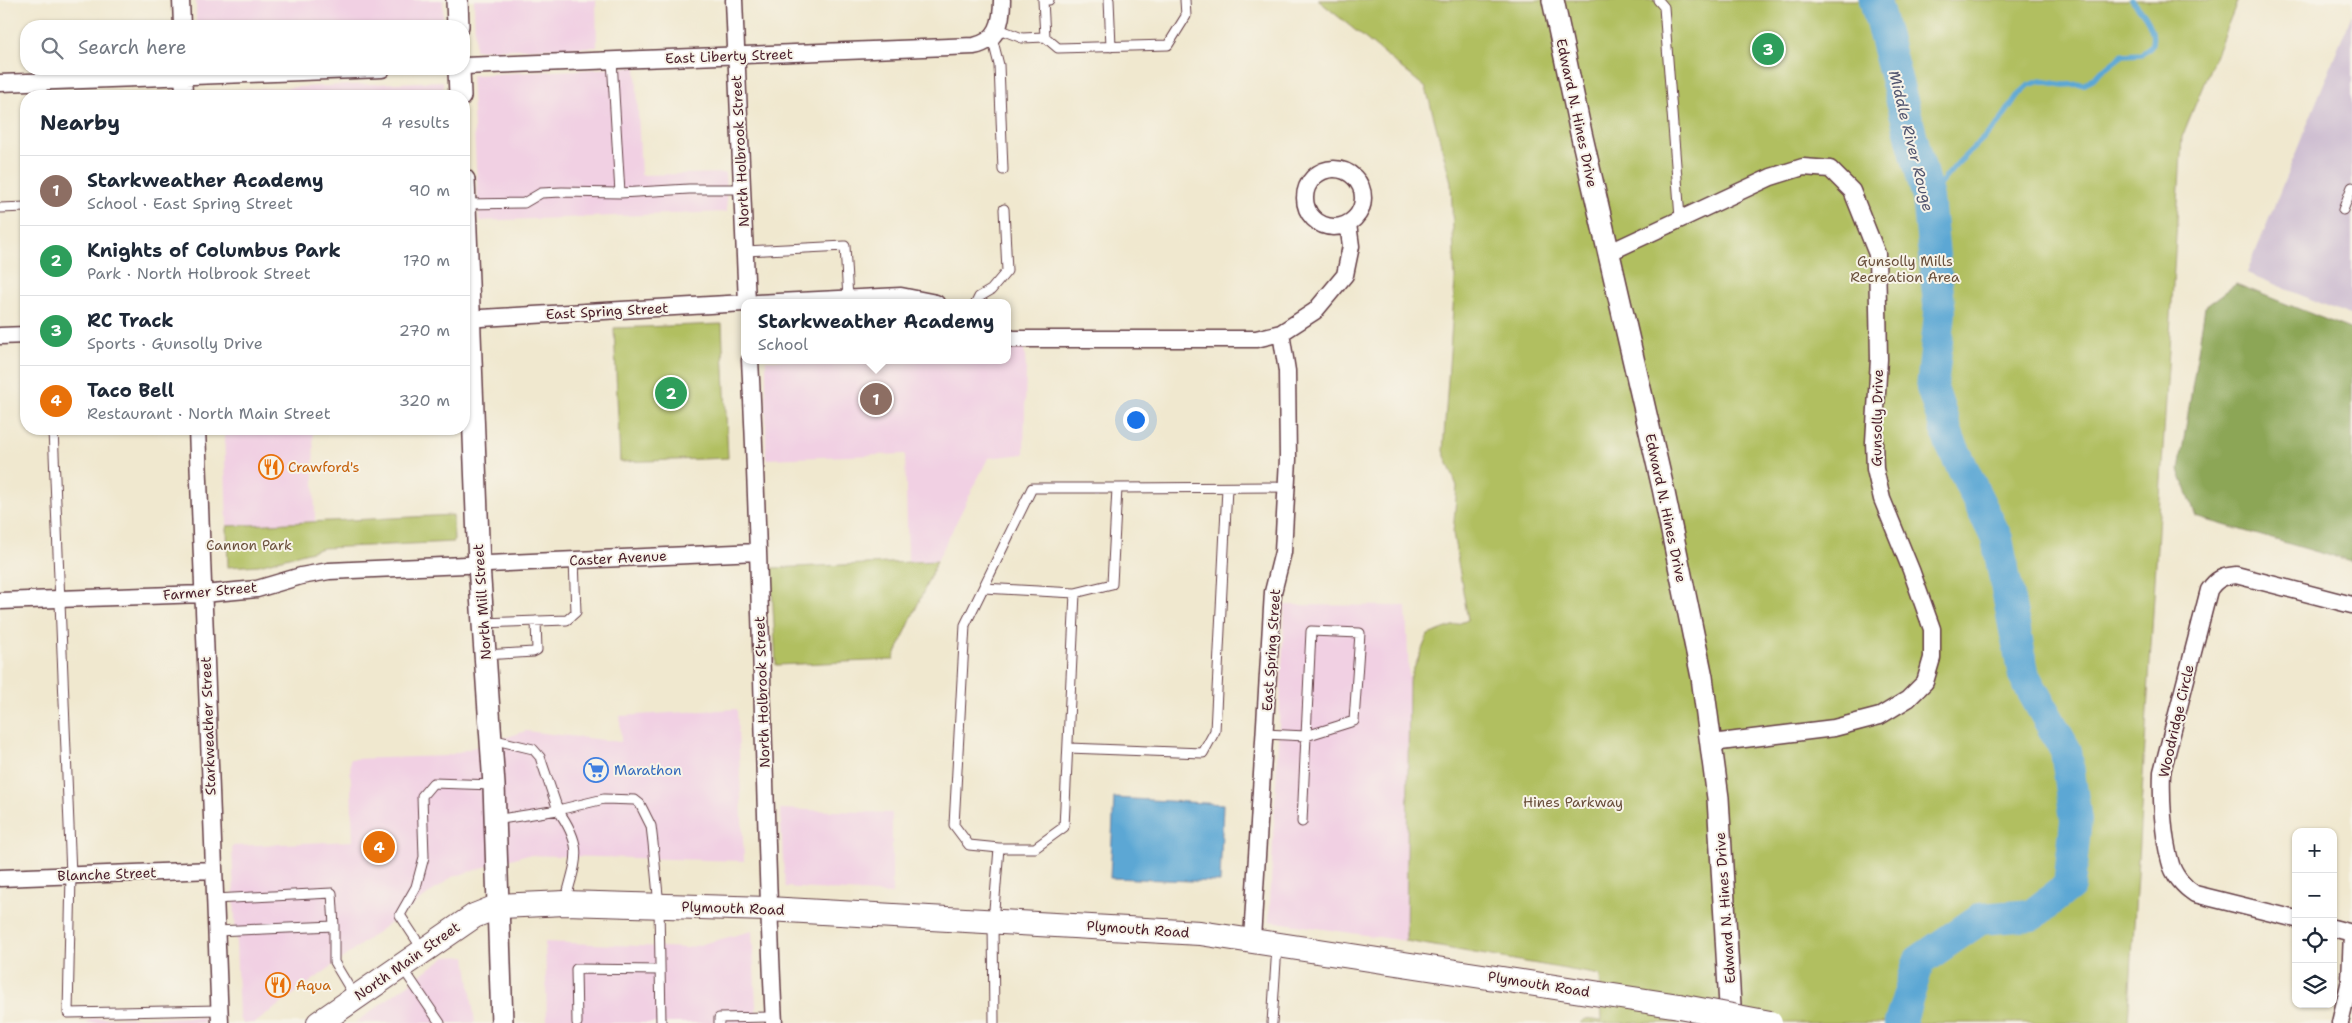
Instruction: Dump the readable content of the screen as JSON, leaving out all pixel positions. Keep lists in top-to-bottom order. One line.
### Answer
{"streets":{"main road":["Plymouth Road","North Main Street"],"street":["East Liberty Street","Edward N. Hines Drive","North Holbrook Street","East Spring Street","Gunsolly Drive","Caster Avenue","Farmer Street","North Mill Street","Woodridge Circle","Starkweather Street","Blanche Street"]},"crossings":[["East Liberty Street","North Holbrook Street"],["Edward N. Hines Drive","Gunsolly Drive"],["North Holbrook Street","Caster Avenue"],["North Holbrook Street","Plymouth Road"],["East Spring Street","Plymouth Road"],["Caster Avenue","Farmer Street"],["Caster Avenue","North Mill Street"],["Farmer Street","North Mill Street"],["Farmer Street","Starkweather Street"],["North Mill Street","Plymouth Road"],["North Mill Street","North Main Street"],["Starkweather Street","Blanche Street"],["Plymouth Road","North Main Street"]],"water":["Middle River Rouge"],"parks":["Gunsolly Mills Recreation Area","Cannon Park","Hines Parkway"],"places":{"restaurant":["Crawford's","Aqua"],"supermarket":["Marathon"]},"page":{"search":"Search here","pins":["3","2","1","4"],"heading":["Nearby","4 results"],"list":[{"mark":"1","name":"Starkweather Academy","note":"School · East Spring Street","value":"90 m"},{"mark":"2","name":"Knights of Columbus Park","note":"Park · North Holbrook Street","value":"170 m"},{"mark":"3","name":"RC Track","note":"Sports · Gunsolly Drive","value":"270 m"},{"mark":"4","name":"Taco Bell","note":"Restaurant · North Main Street","value":"320 m"}],"popup":["Starkweather Academy","School"],"map_buttons":["+","−"]}}
